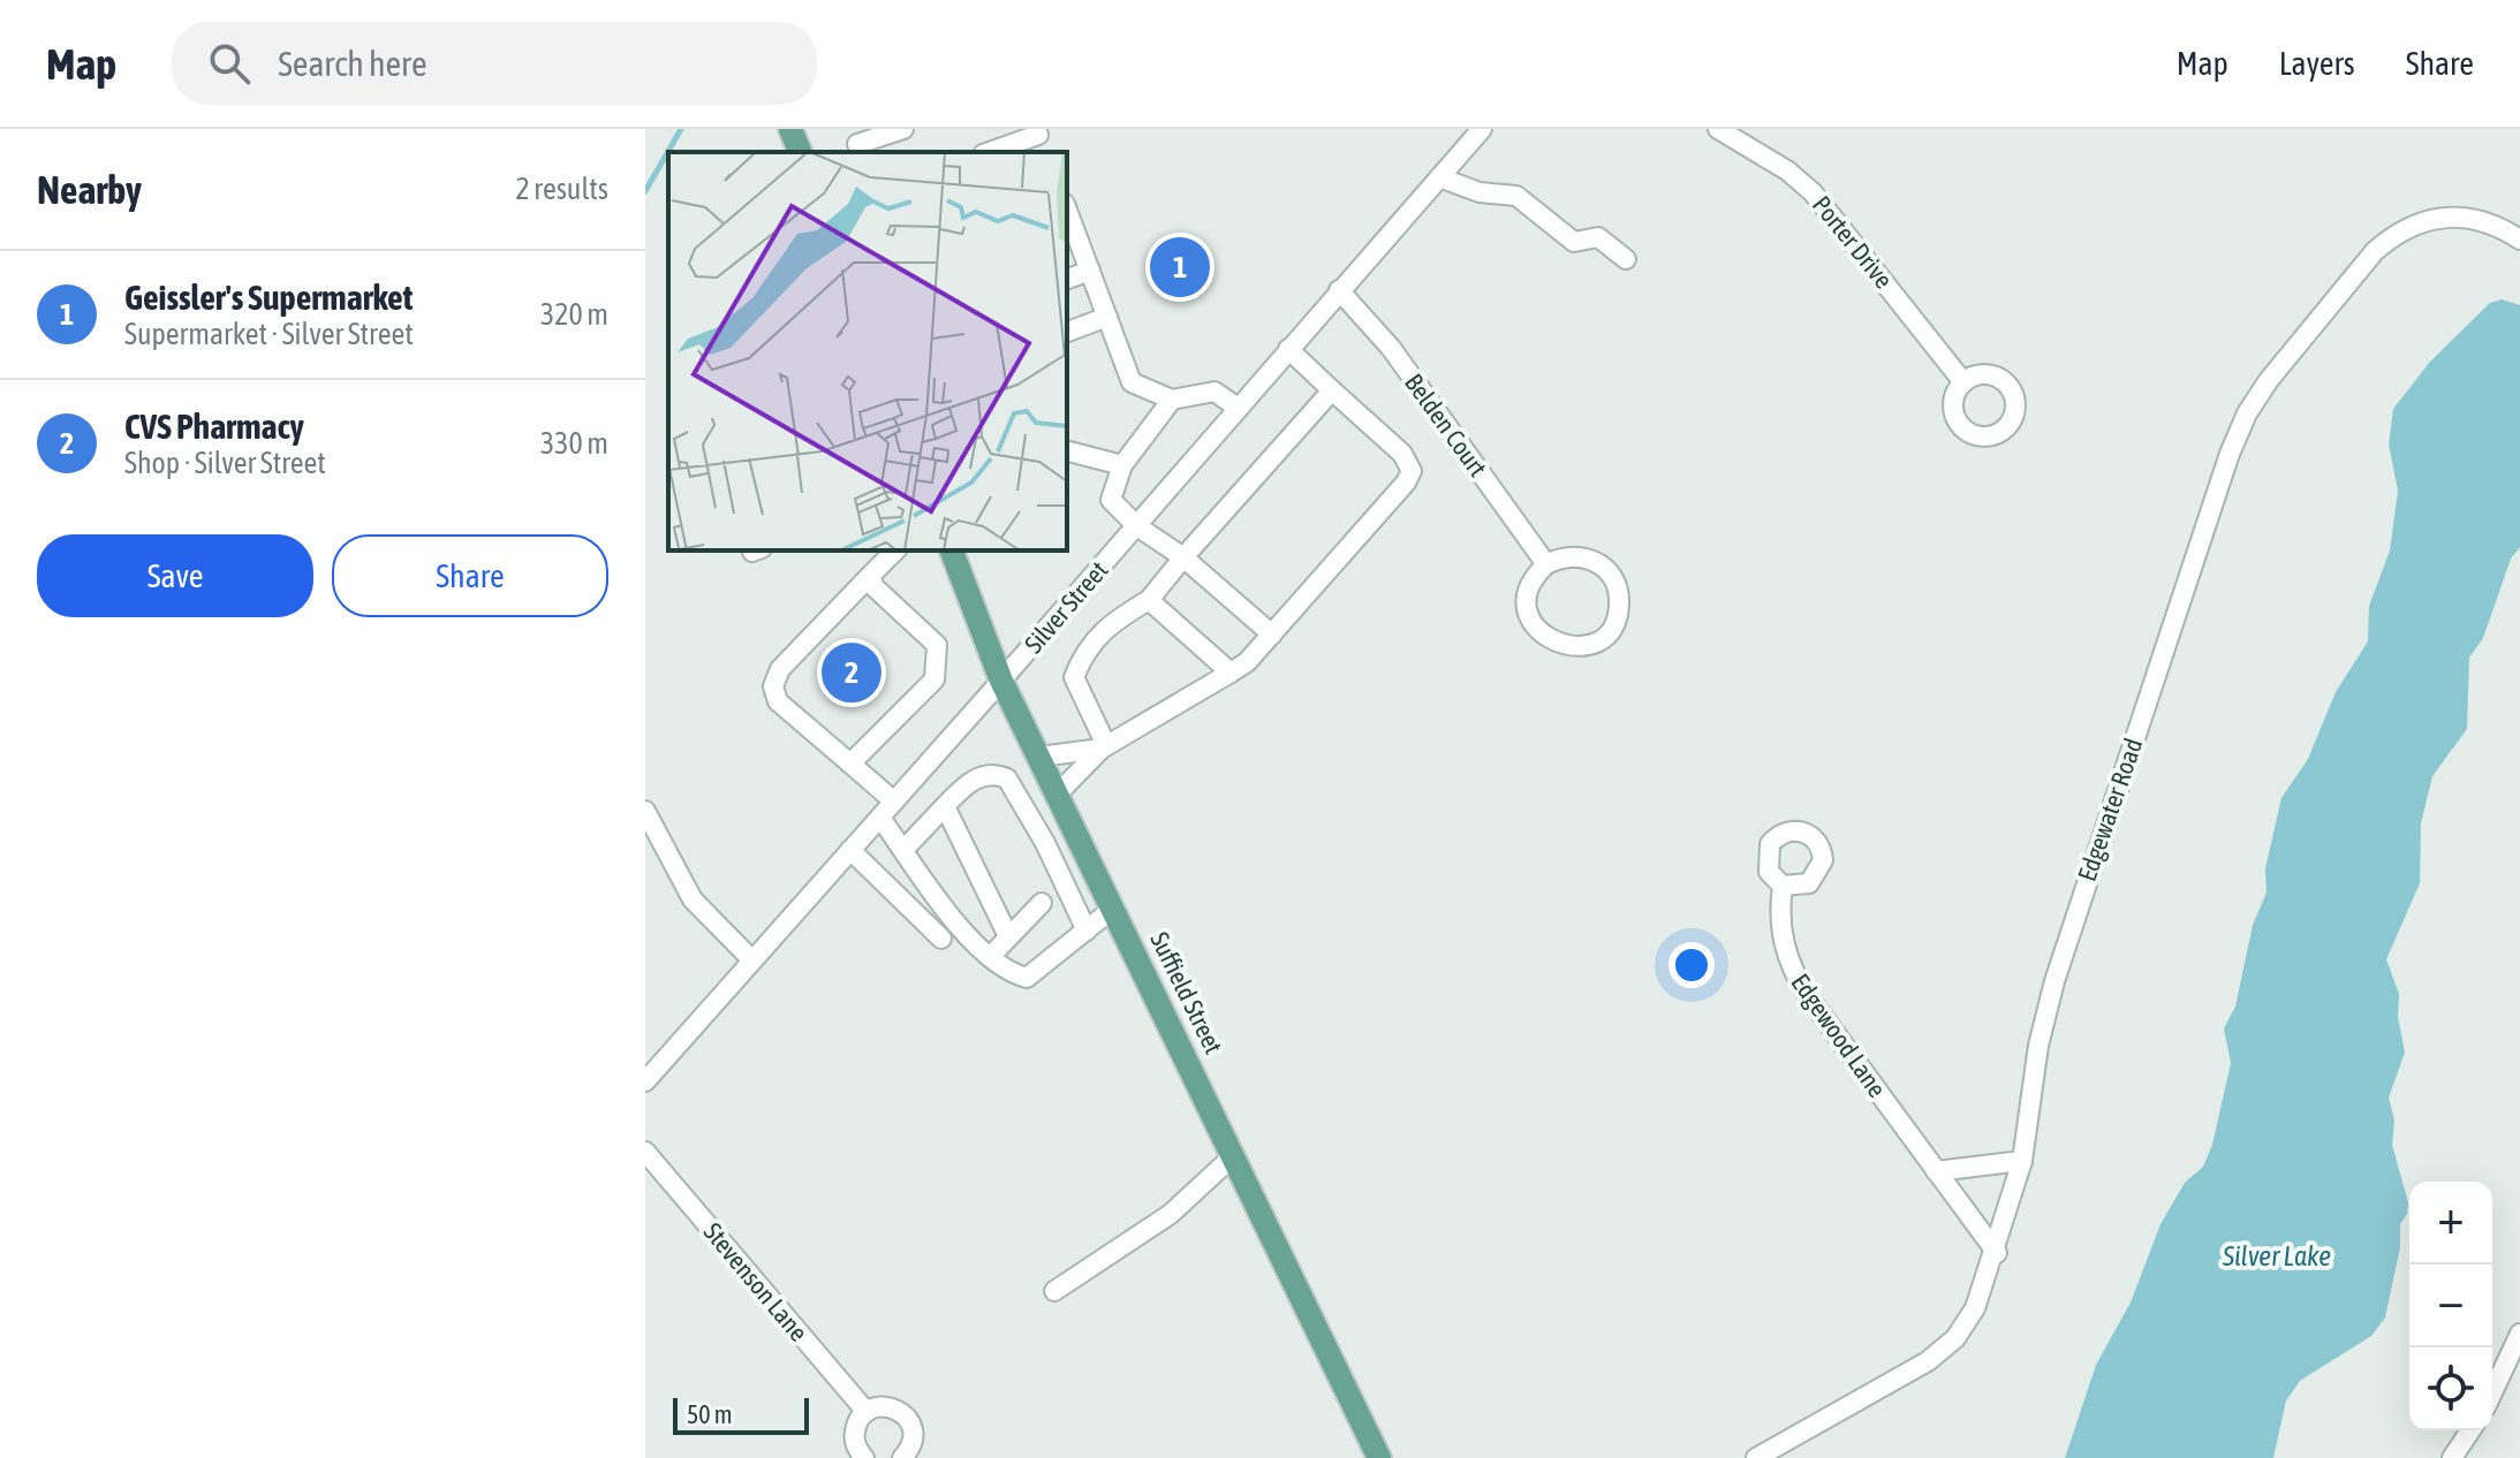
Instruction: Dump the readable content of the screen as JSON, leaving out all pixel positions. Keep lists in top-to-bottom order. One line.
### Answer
{"streets":{"main road":["Suffield Street"],"street":["Porter Drive","Belden Court","Silver Street","Edgewater Road","Edgewood Lane","Stevenson Lane"]},"crossings":[["Belden Court","Silver Street"],["Silver Street","Suffield Street"],["Edgewater Road","Edgewood Lane"]],"water":["Silver Lake"],"scale_bar":"50 m","page":{"header":"Map","search":"Search here","nav":["Map","Layers","Share"],"heading":["Nearby","2 results"],"pins":["1","2"],"list":[{"mark":"1","name":"Geissler's Supermarket","note":"Supermarket · Silver Street","value":"320 m"},{"mark":"2","name":"CVS Pharmacy","note":"Shop · Silver Street","value":"330 m"}],"buttons":["Save","Share"],"map_buttons":["+","−"],"scale":"50 m"}}
